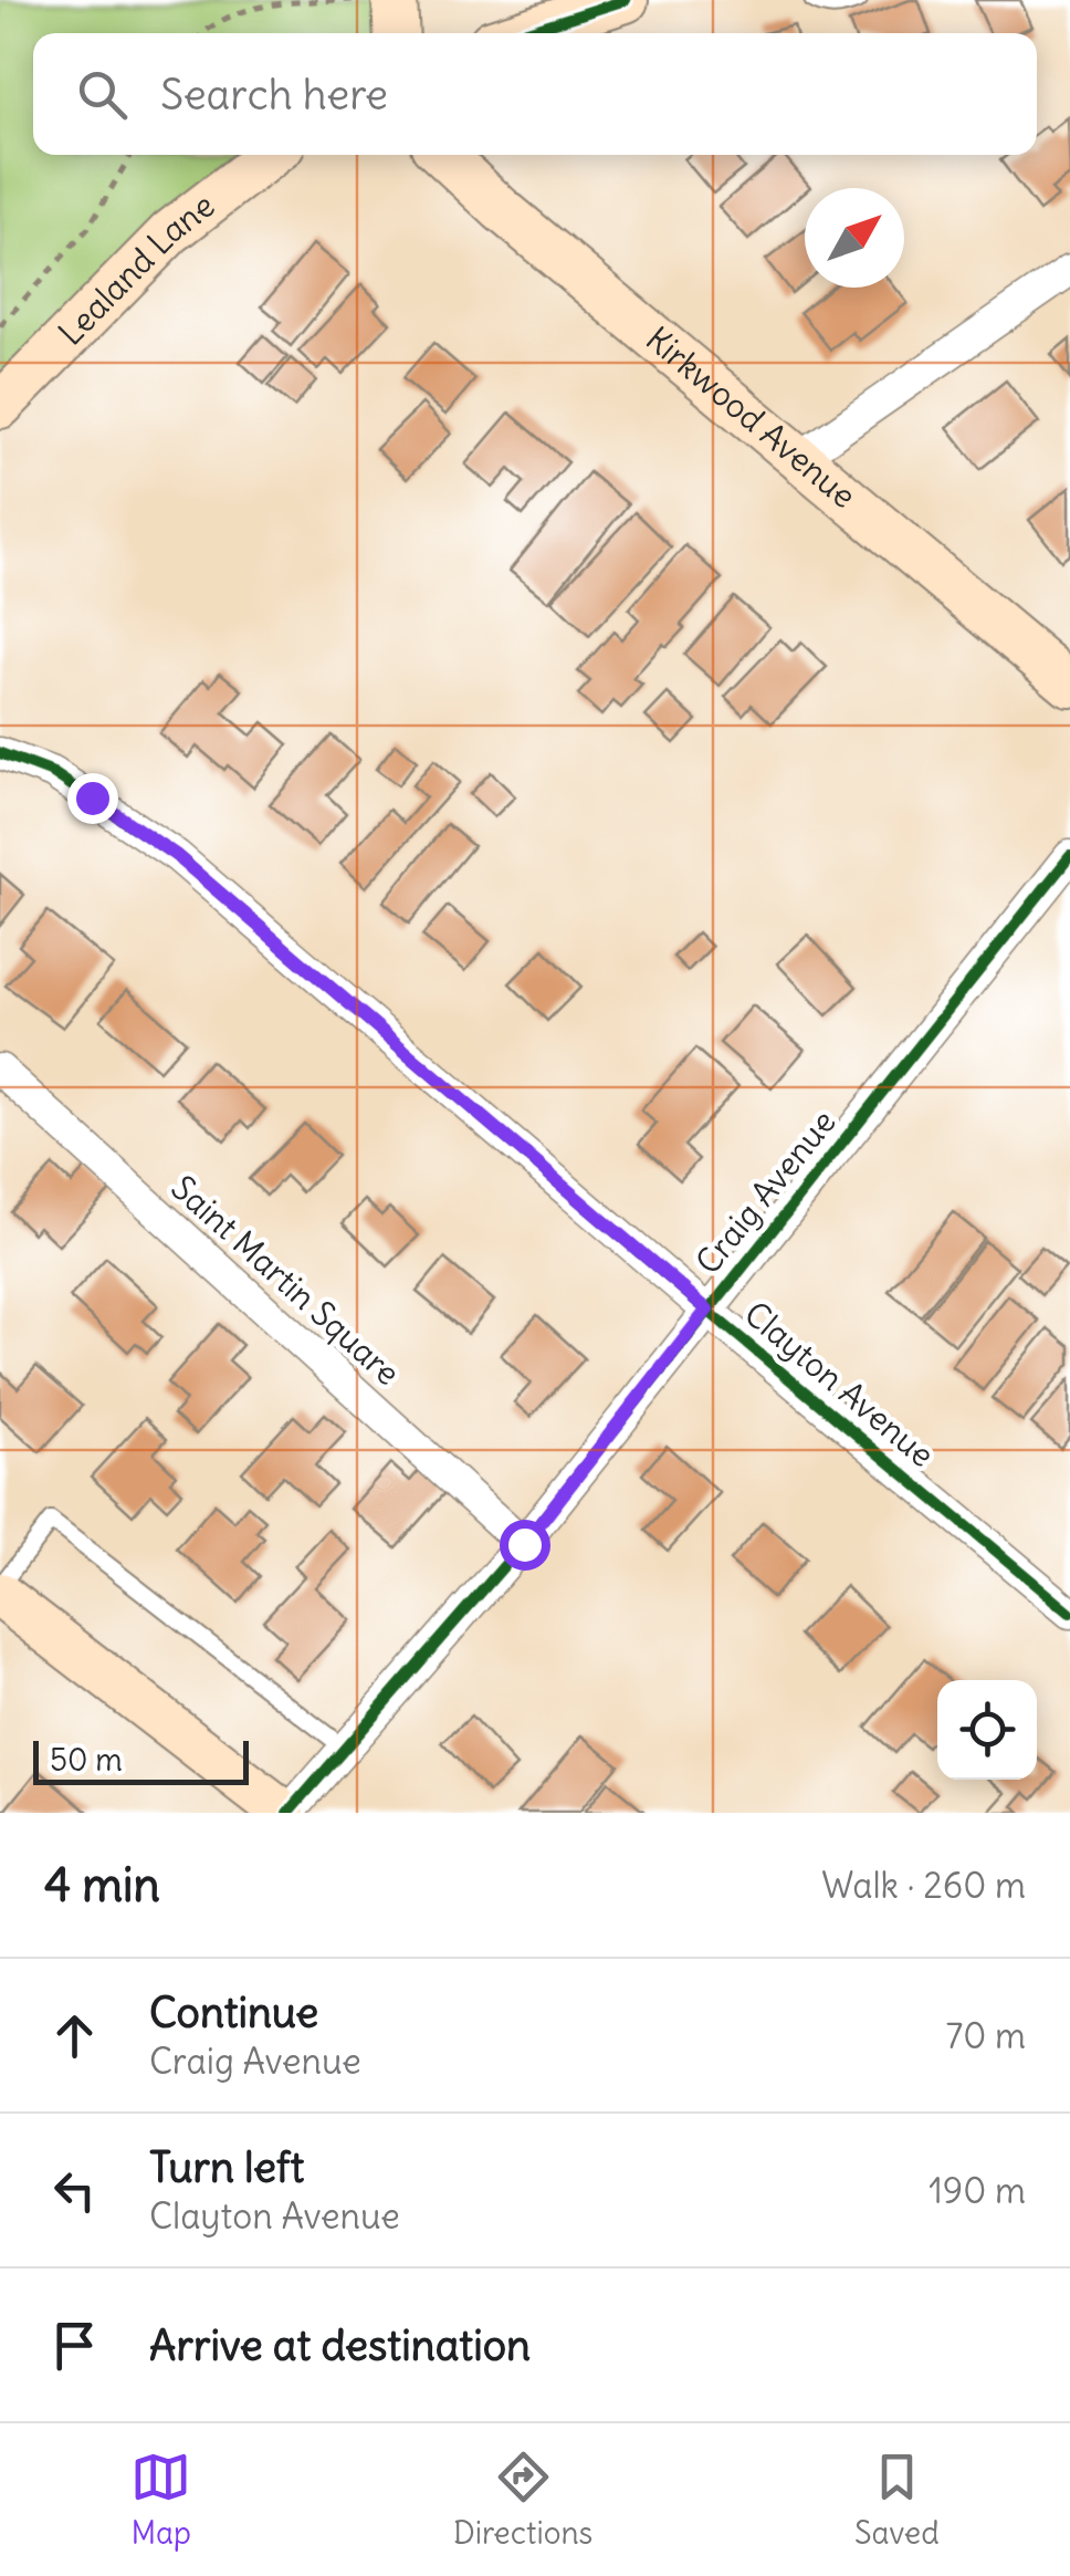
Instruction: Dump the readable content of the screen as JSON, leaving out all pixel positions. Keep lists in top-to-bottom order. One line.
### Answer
{"streets":{"street":["Lealand Lane","Kirkwood Avenue","Craig Avenue","Saint Martin Square","Clayton Avenue"]},"crossings":[["Craig Avenue","Saint Martin Square"],["Craig Avenue","Clayton Avenue"]],"scale_bar":"50 m","north":"top right","page":{"search":"Search here","scale":"50 m","heading":["4 min","Walk · 260 m"],"list":[["Continue","Craig Avenue","70 m"],["Turn left","Clayton Avenue","190 m"],"Arrive at destination"],"nav":["Map","Directions","Saved"]}}
